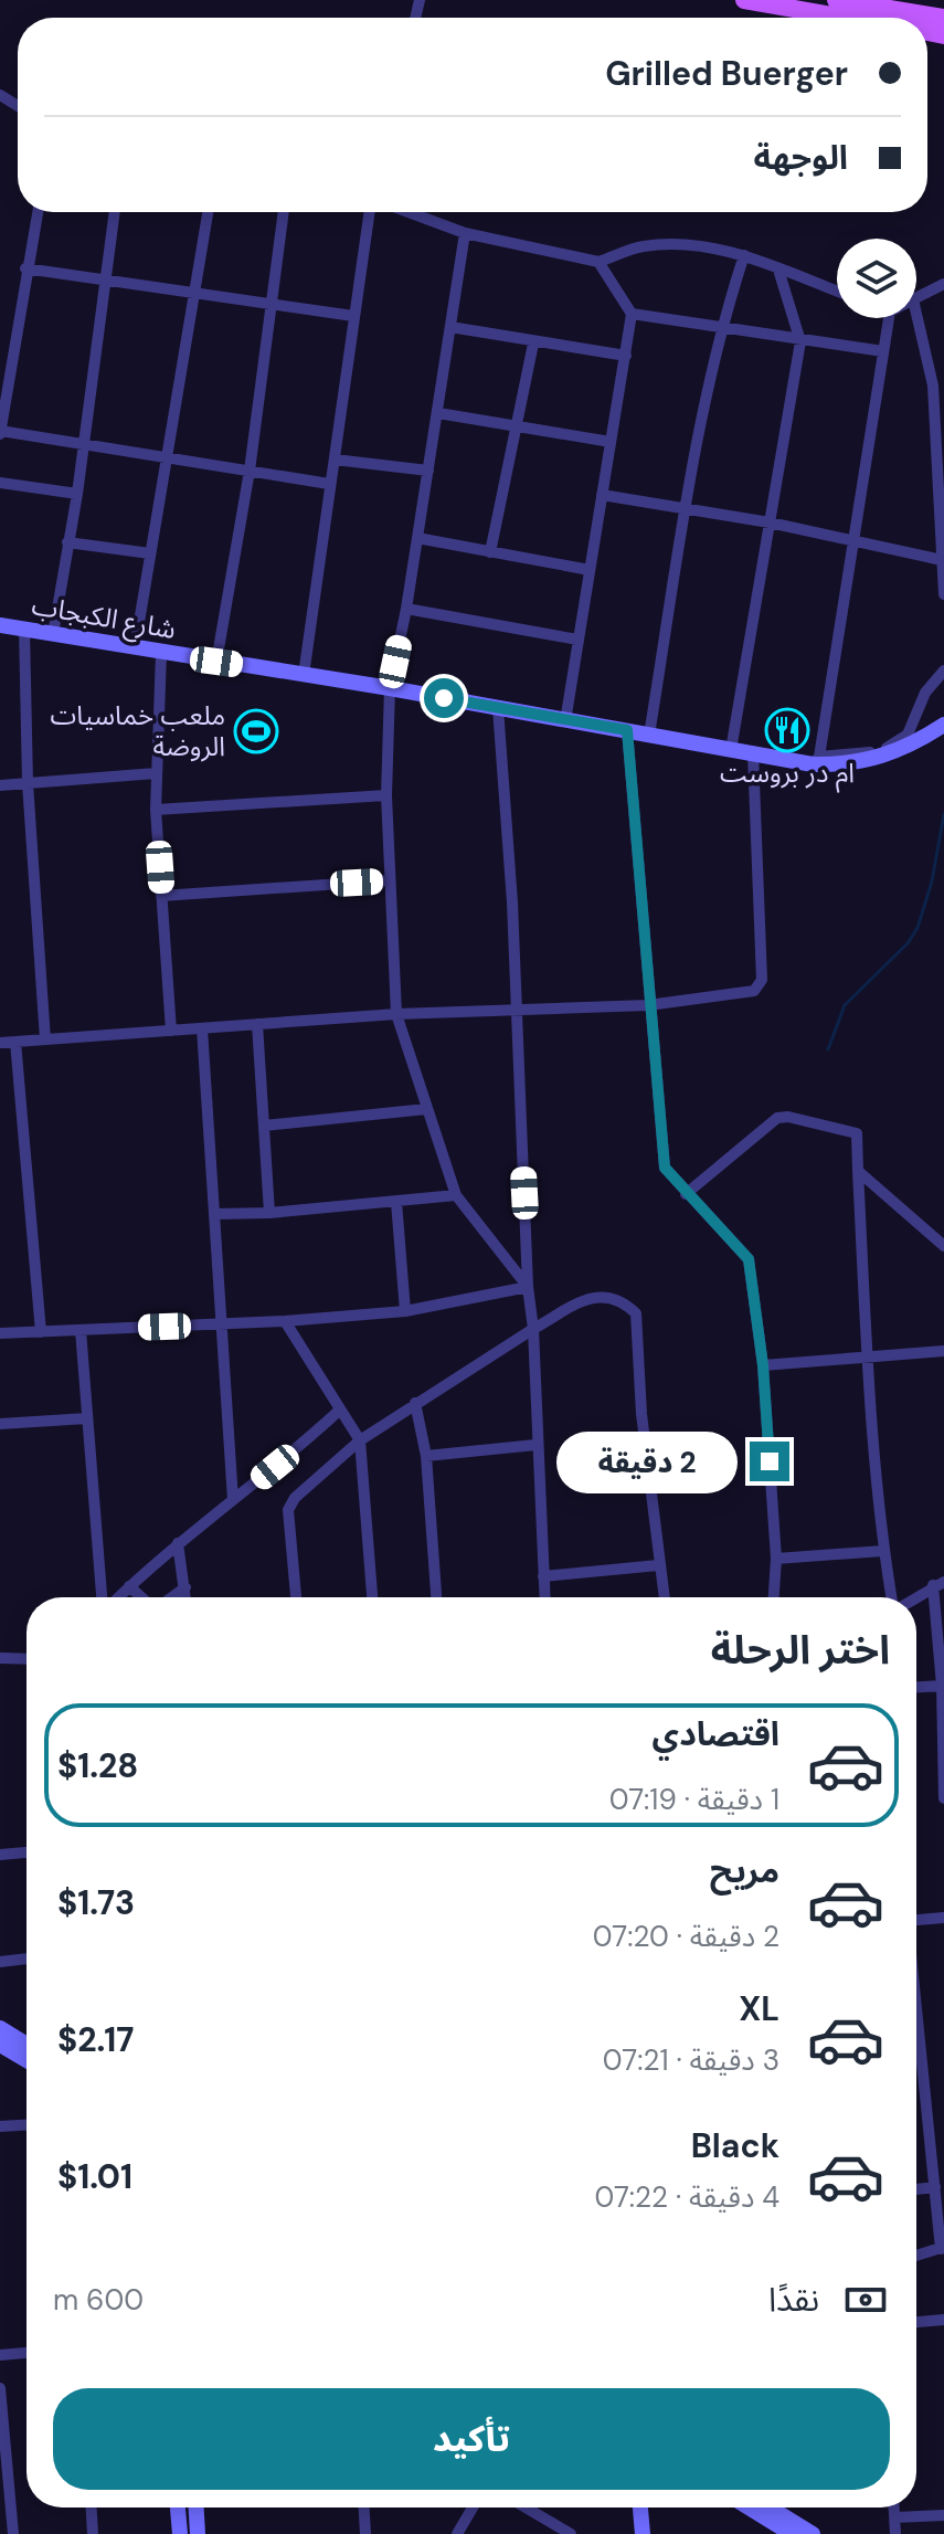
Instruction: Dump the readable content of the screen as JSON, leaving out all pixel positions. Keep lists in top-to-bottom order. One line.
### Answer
{"streets":{"main road":["شارع الكبجاب"]},"places":{"restaurant":["ام در بروست"],"sports":["ملعب خماسيات الروضة"]},"page":{"banner":["Grilled Buerger","الوجهة"],"bubble":"2 دقيقة","heading":"اختر الرحلة","list":[{"name":"اقتصادي","note":"1 دقيقة · 07:19","value":"$1.28"},{"name":"مريح","note":"2 دقيقة · 07:20","value":"$1.73"},{"name":"XL","note":"3 دقيقة · 07:21","value":"$2.17"},{"name":"Black","note":"4 دقيقة · 07:22","value":"$1.01"}],"pay":["نقدًا","600 m"],"buttons":"تأكيد"}}
